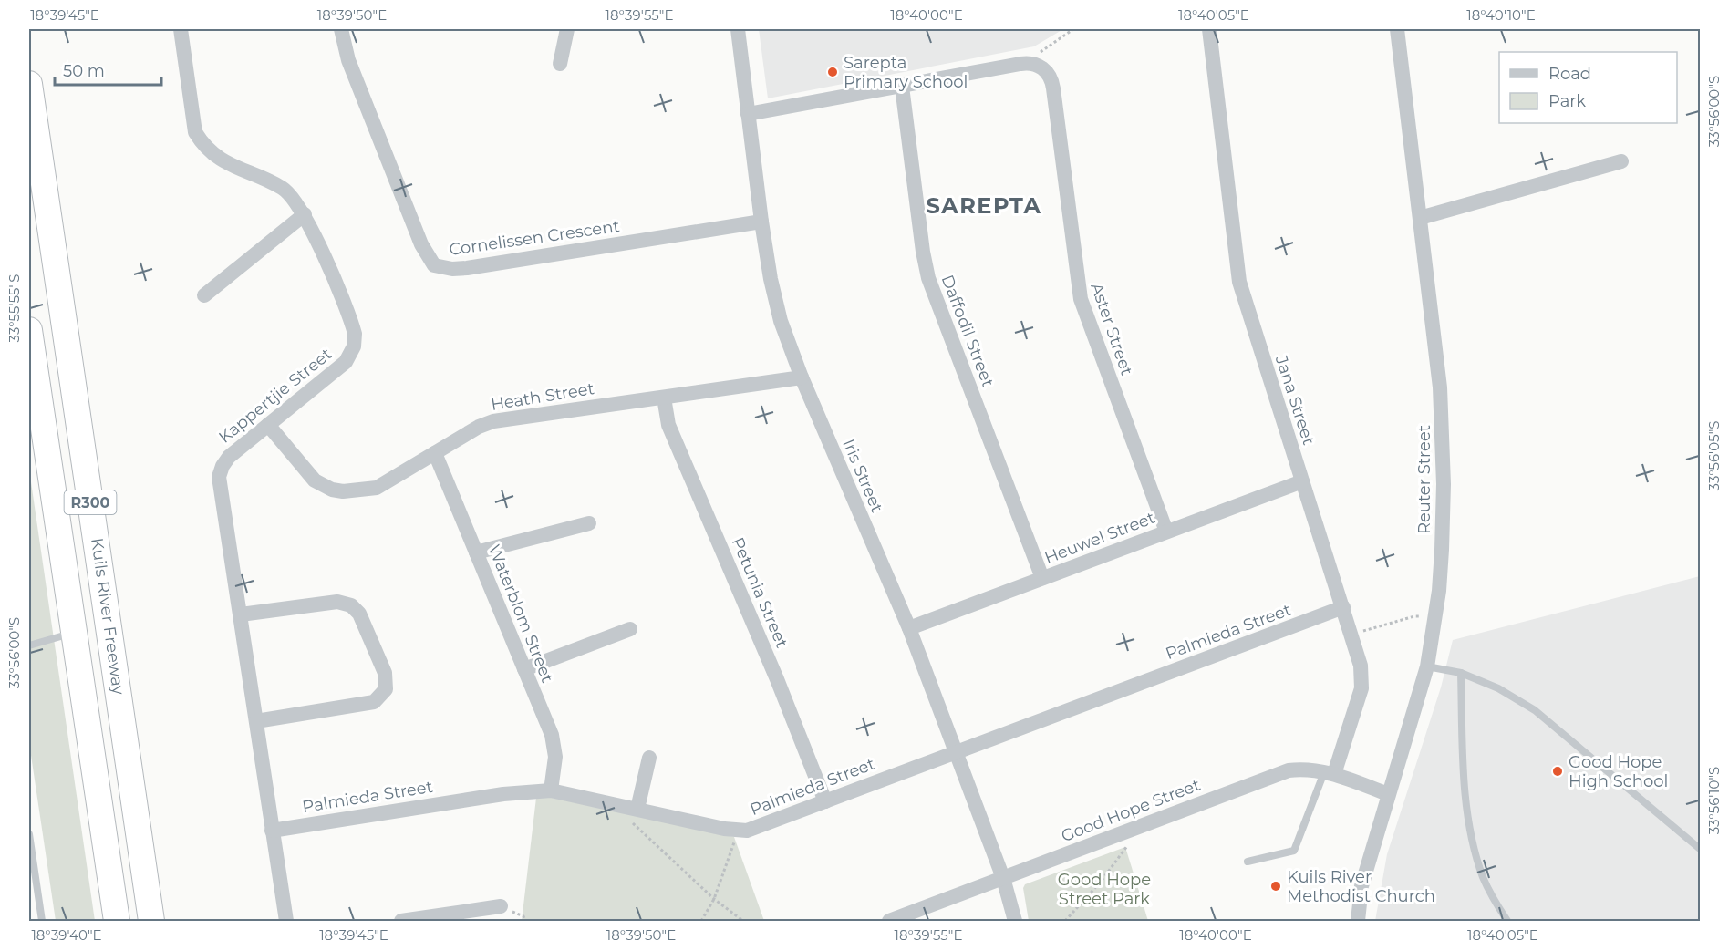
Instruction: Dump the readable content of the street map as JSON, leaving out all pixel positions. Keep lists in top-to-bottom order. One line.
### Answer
{"streets":{"highway":["R300","Kuils River Freeway"],"street":["Cornelissen Crescent","Aster Street","Daffodil Street","Kappertjie Street","Heath Street","Jana Street","Iris Street","Reuter Street","Heuwel Street","Petunia Street","Waterblom Street","Palmieda Street","Good Hope Street"]},"crossings":[["Cornelissen Crescent","Iris Street"],["Aster Street","Heuwel Street"],["Daffodil Street","Heuwel Street"],["Kappertjie Street","Heath Street"],["Kappertjie Street","Palmieda Street"],["Heath Street","Iris Street"],["Heath Street","Petunia Street"],["Heath Street","Waterblom Street"],["Jana Street","Heuwel Street"],["Jana Street","Palmieda Street"],["Jana Street","Good Hope Street"],["Iris Street","Heuwel Street"],["Iris Street","Palmieda Street"],["Iris Street","Good Hope Street"],["Reuter Street","Good Hope Street"],["Petunia Street","Palmieda Street"],["Waterblom Street","Palmieda Street"]],"districts":["SAREPTA"],"parks":["Good Hope Street Park"],"places":["Sarepta Primary School","Good Hope High School","Kuils River Methodist Church"],"legend":["Road","Park"],"scale_bar":"50 m","coordinates":["18°39'45\"E","18°39'50\"E","18°39'55\"E","18°40'00\"E","18°40'05\"E","18°40'10\"E","33°56'00\"S","33°55'55\"S","33°56'05\"S","33°56'10\"S","18°39'40\"E"]}
